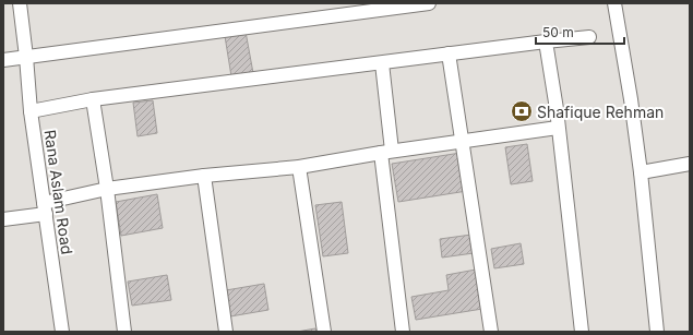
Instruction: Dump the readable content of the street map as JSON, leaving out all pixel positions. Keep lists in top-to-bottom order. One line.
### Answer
{"streets":{"street":["Rana Aslam Road"]},"places":{"bank":["Shafique Rehman"]},"scale_bar":"50 m"}
